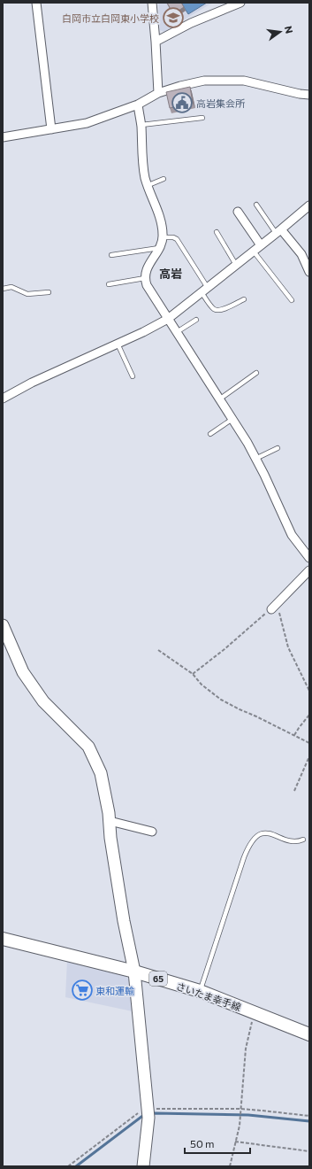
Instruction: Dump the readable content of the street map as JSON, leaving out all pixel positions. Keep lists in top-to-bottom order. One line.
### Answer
{"streets":{"main road":["65","さいたま幸手線"]},"districts":["高岩"],"places":{"school or university":["白岡市立白岡東小学校"],"public building":["高岩集会所"],"supermarket":["東和運輸"]},"scale_bar":"50 m","north":"right"}
